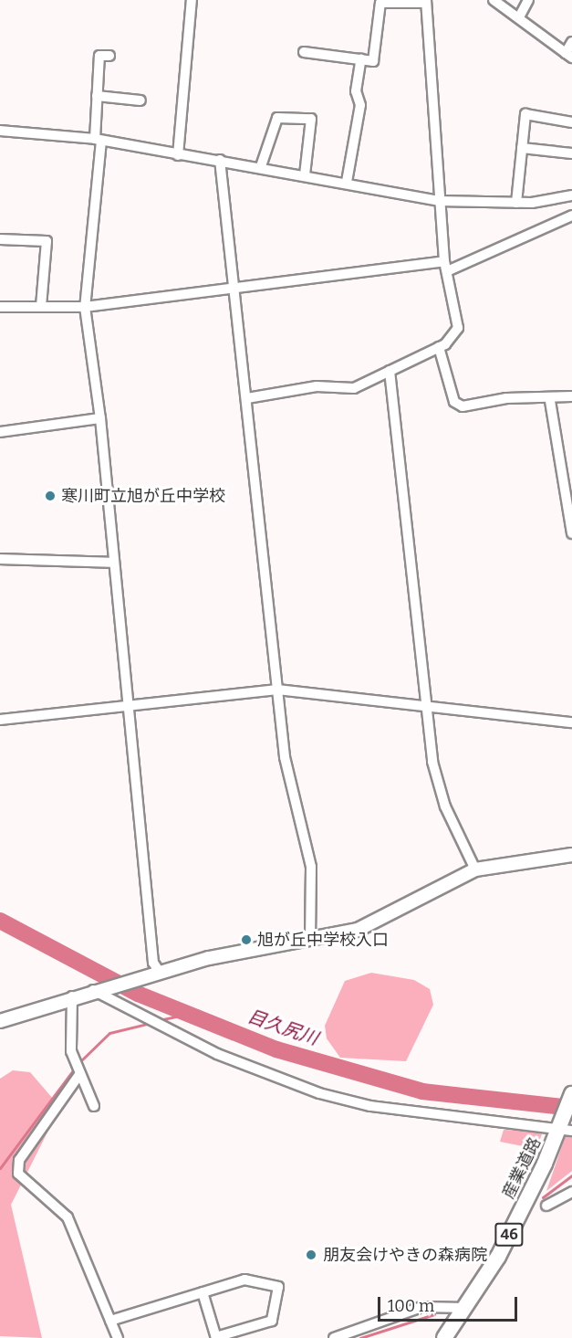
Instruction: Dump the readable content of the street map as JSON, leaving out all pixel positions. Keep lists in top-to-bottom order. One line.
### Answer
{"streets":{"main road":["産業道路","46"]},"crossings":[["産業道路","46"]],"water":["目久尻川"],"places":["寒川町立旭が丘中学校","旭が丘中学校入口","朋友会けやきの森病院"],"scale_bar":"100 m"}
